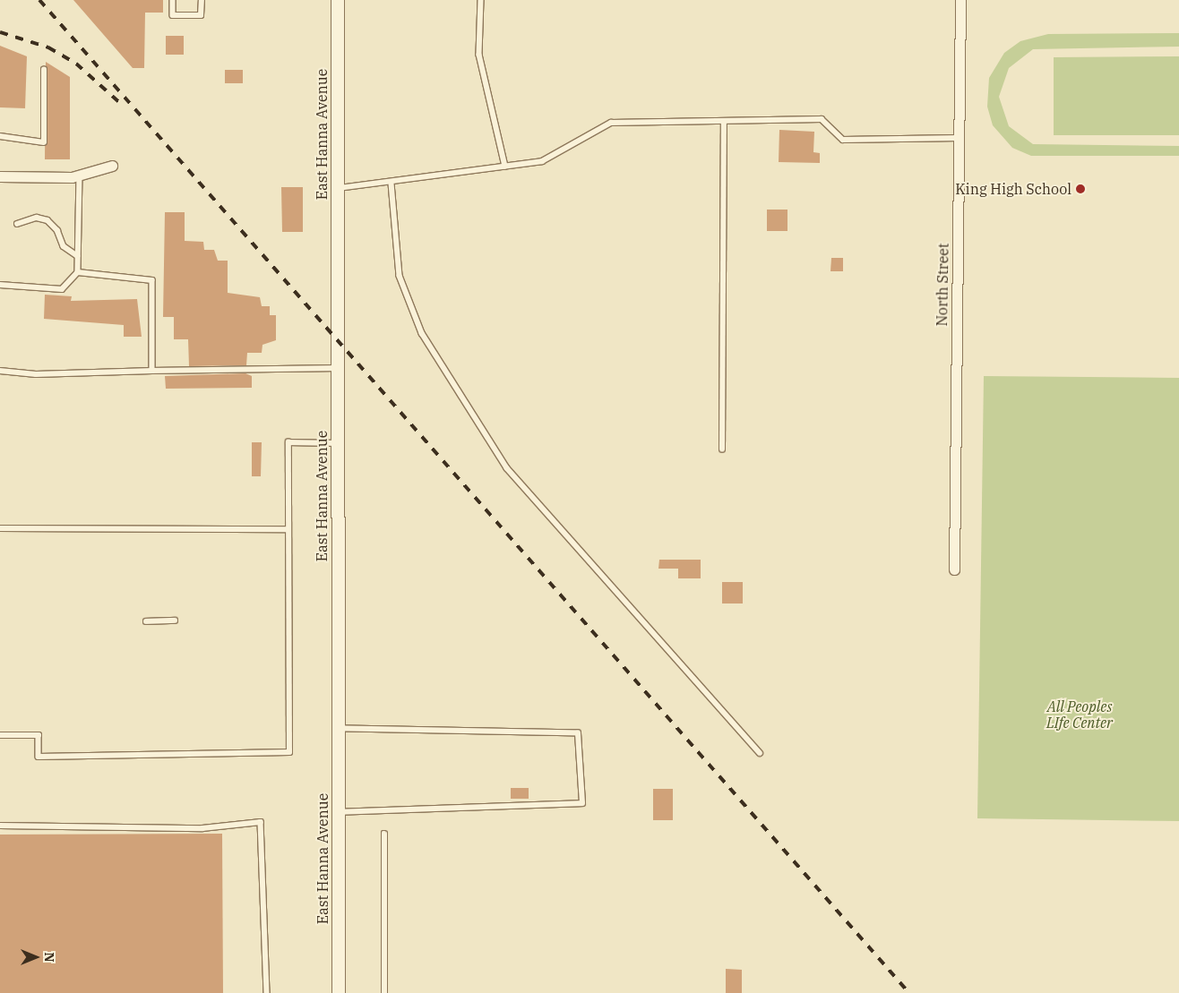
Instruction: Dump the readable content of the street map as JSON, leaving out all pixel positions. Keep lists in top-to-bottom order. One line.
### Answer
{"streets":{"street":["East Hanna Avenue","North Street"]},"parks":["All Peoples LIfe Center"],"places":["King High School"],"north":"right"}
